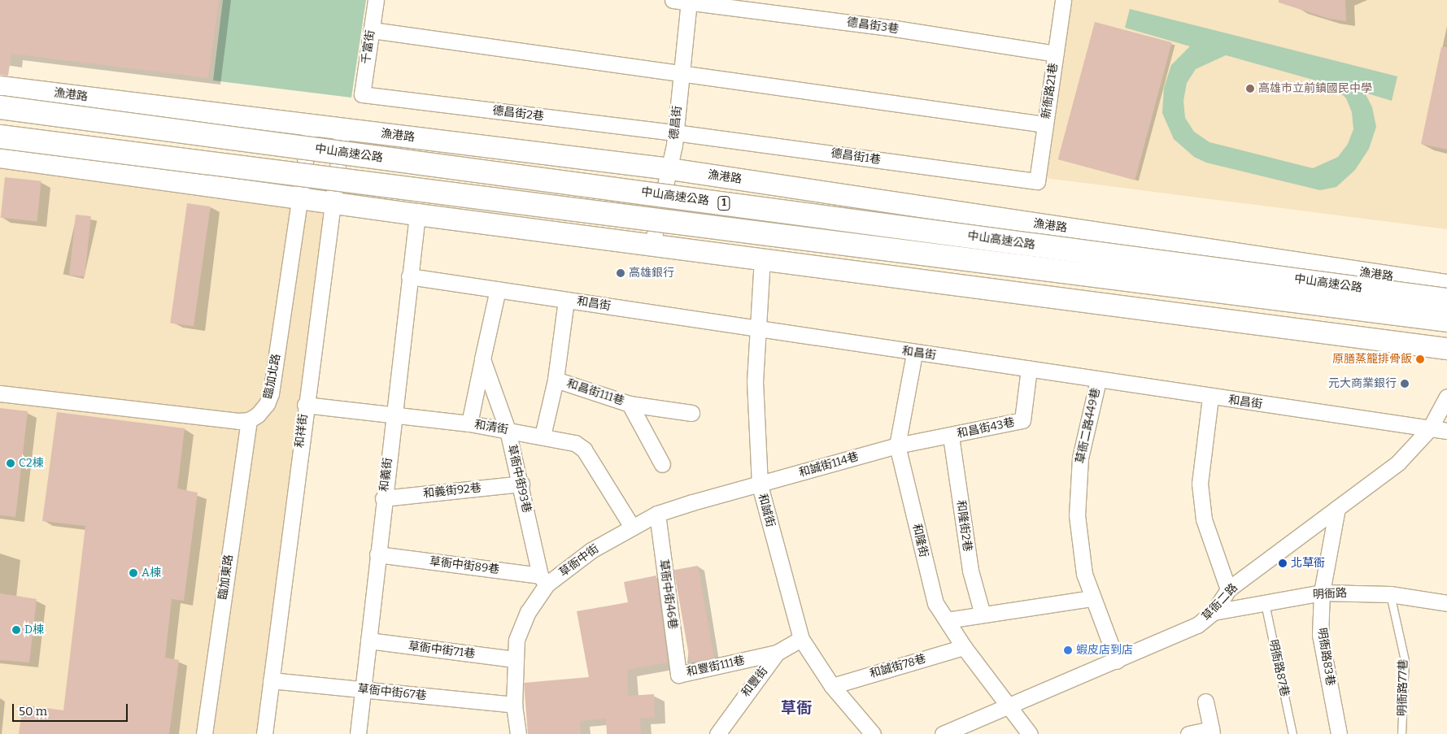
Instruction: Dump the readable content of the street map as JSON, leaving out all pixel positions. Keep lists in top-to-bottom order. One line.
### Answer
{"streets":{"highway":["中山高速公路","1"],"street":["德昌街3巷","千富街","新衙路21巷","漁港路","德昌街2巷","德昌街","德昌街1巷","和昌街","臨加北路","和昌街111巷","草衙二路449巷","和清街","和昌街43巷","和祥街","和誠街114巷","和義街","草衙中街93巷","和義街92巷","和誠街","和隆街2巷","和隆街","草衙中街","草衙中街89巷","臨加東路","草衙中街46巷","明衙路","草衙二路","草衙中街71巷","明衙路83巷","和豐街111巷","和誠街78巷","和豐街","草衙中街67巷"],"lane":["明衙路87巷","明衙路77巷"]},"crossings":[["德昌街3巷","新衙路21巷"],["德昌街3巷","德昌街"],["千富街","德昌街2巷"],["新衙路21巷","德昌街1巷"],["漁港路","德昌街"],["漁港路","臨加北路"],["漁港路","和祥街"],["德昌街2巷","德昌街"],["德昌街2巷","德昌街1巷"],["德昌街","德昌街1巷"],["和昌街","和昌街111巷"],["和昌街","草衙二路449巷"],["和昌街","和昌街43巷"],["和昌街","和義街"],["和昌街","和誠街"],["和昌街","和隆街"],["和昌街","草衙二路"],["臨加北路","臨加東路"],["草衙二路449巷","草衙二路"],["和清街","和祥街"],["和清街","和義街"],["和清街","草衙中街93巷"],["和清街","草衙中街"],["和昌街43巷","和誠街114巷"],["和昌街43巷","和隆街2巷"],["和昌街43巷","和隆街"],["和祥街","草衙中街67巷"],["和誠街114巷","和誠街"],["和誠街114巷","和隆街"],["和誠街114巷","草衙中街"],["和義街","和義街92巷"],["和義街","草衙中街89巷"],["和義街","草衙中街71巷"],["和義街","草衙中街67巷"],["草衙中街93巷","和義街92巷"],["草衙中街93巷","草衙中街"],["草衙中街93巷","草衙中街89巷"],["和誠街","草衙中街"],["和誠街","和誠街78巷"],["和誠街","和豐街"],["和隆街","草衙二路"],["和隆街","和誠街78巷"],["草衙中街","草衙中街89巷"],["草衙中街","草衙中街46巷"],["草衙中街","草衙中街71巷"],["草衙中街","草衙中街67巷"],["草衙中街46巷","和豐街111巷"],["明衙路","草衙二路"],["明衙路","明衙路83巷"],["明衙路","明衙路87巷"],["明衙路","明衙路77巷"],["草衙二路","明衙路83巷"],["和豐街111巷","和豐街"]],"districts":["草衙"],"places":["高雄市立前鎮國民中學","高雄銀行","原膳蒸籠排骨飯","元大商業銀行","C2棟","北草衙","A棟","D棟","蝦皮店到店"],"scale_bar":"50 m"}
